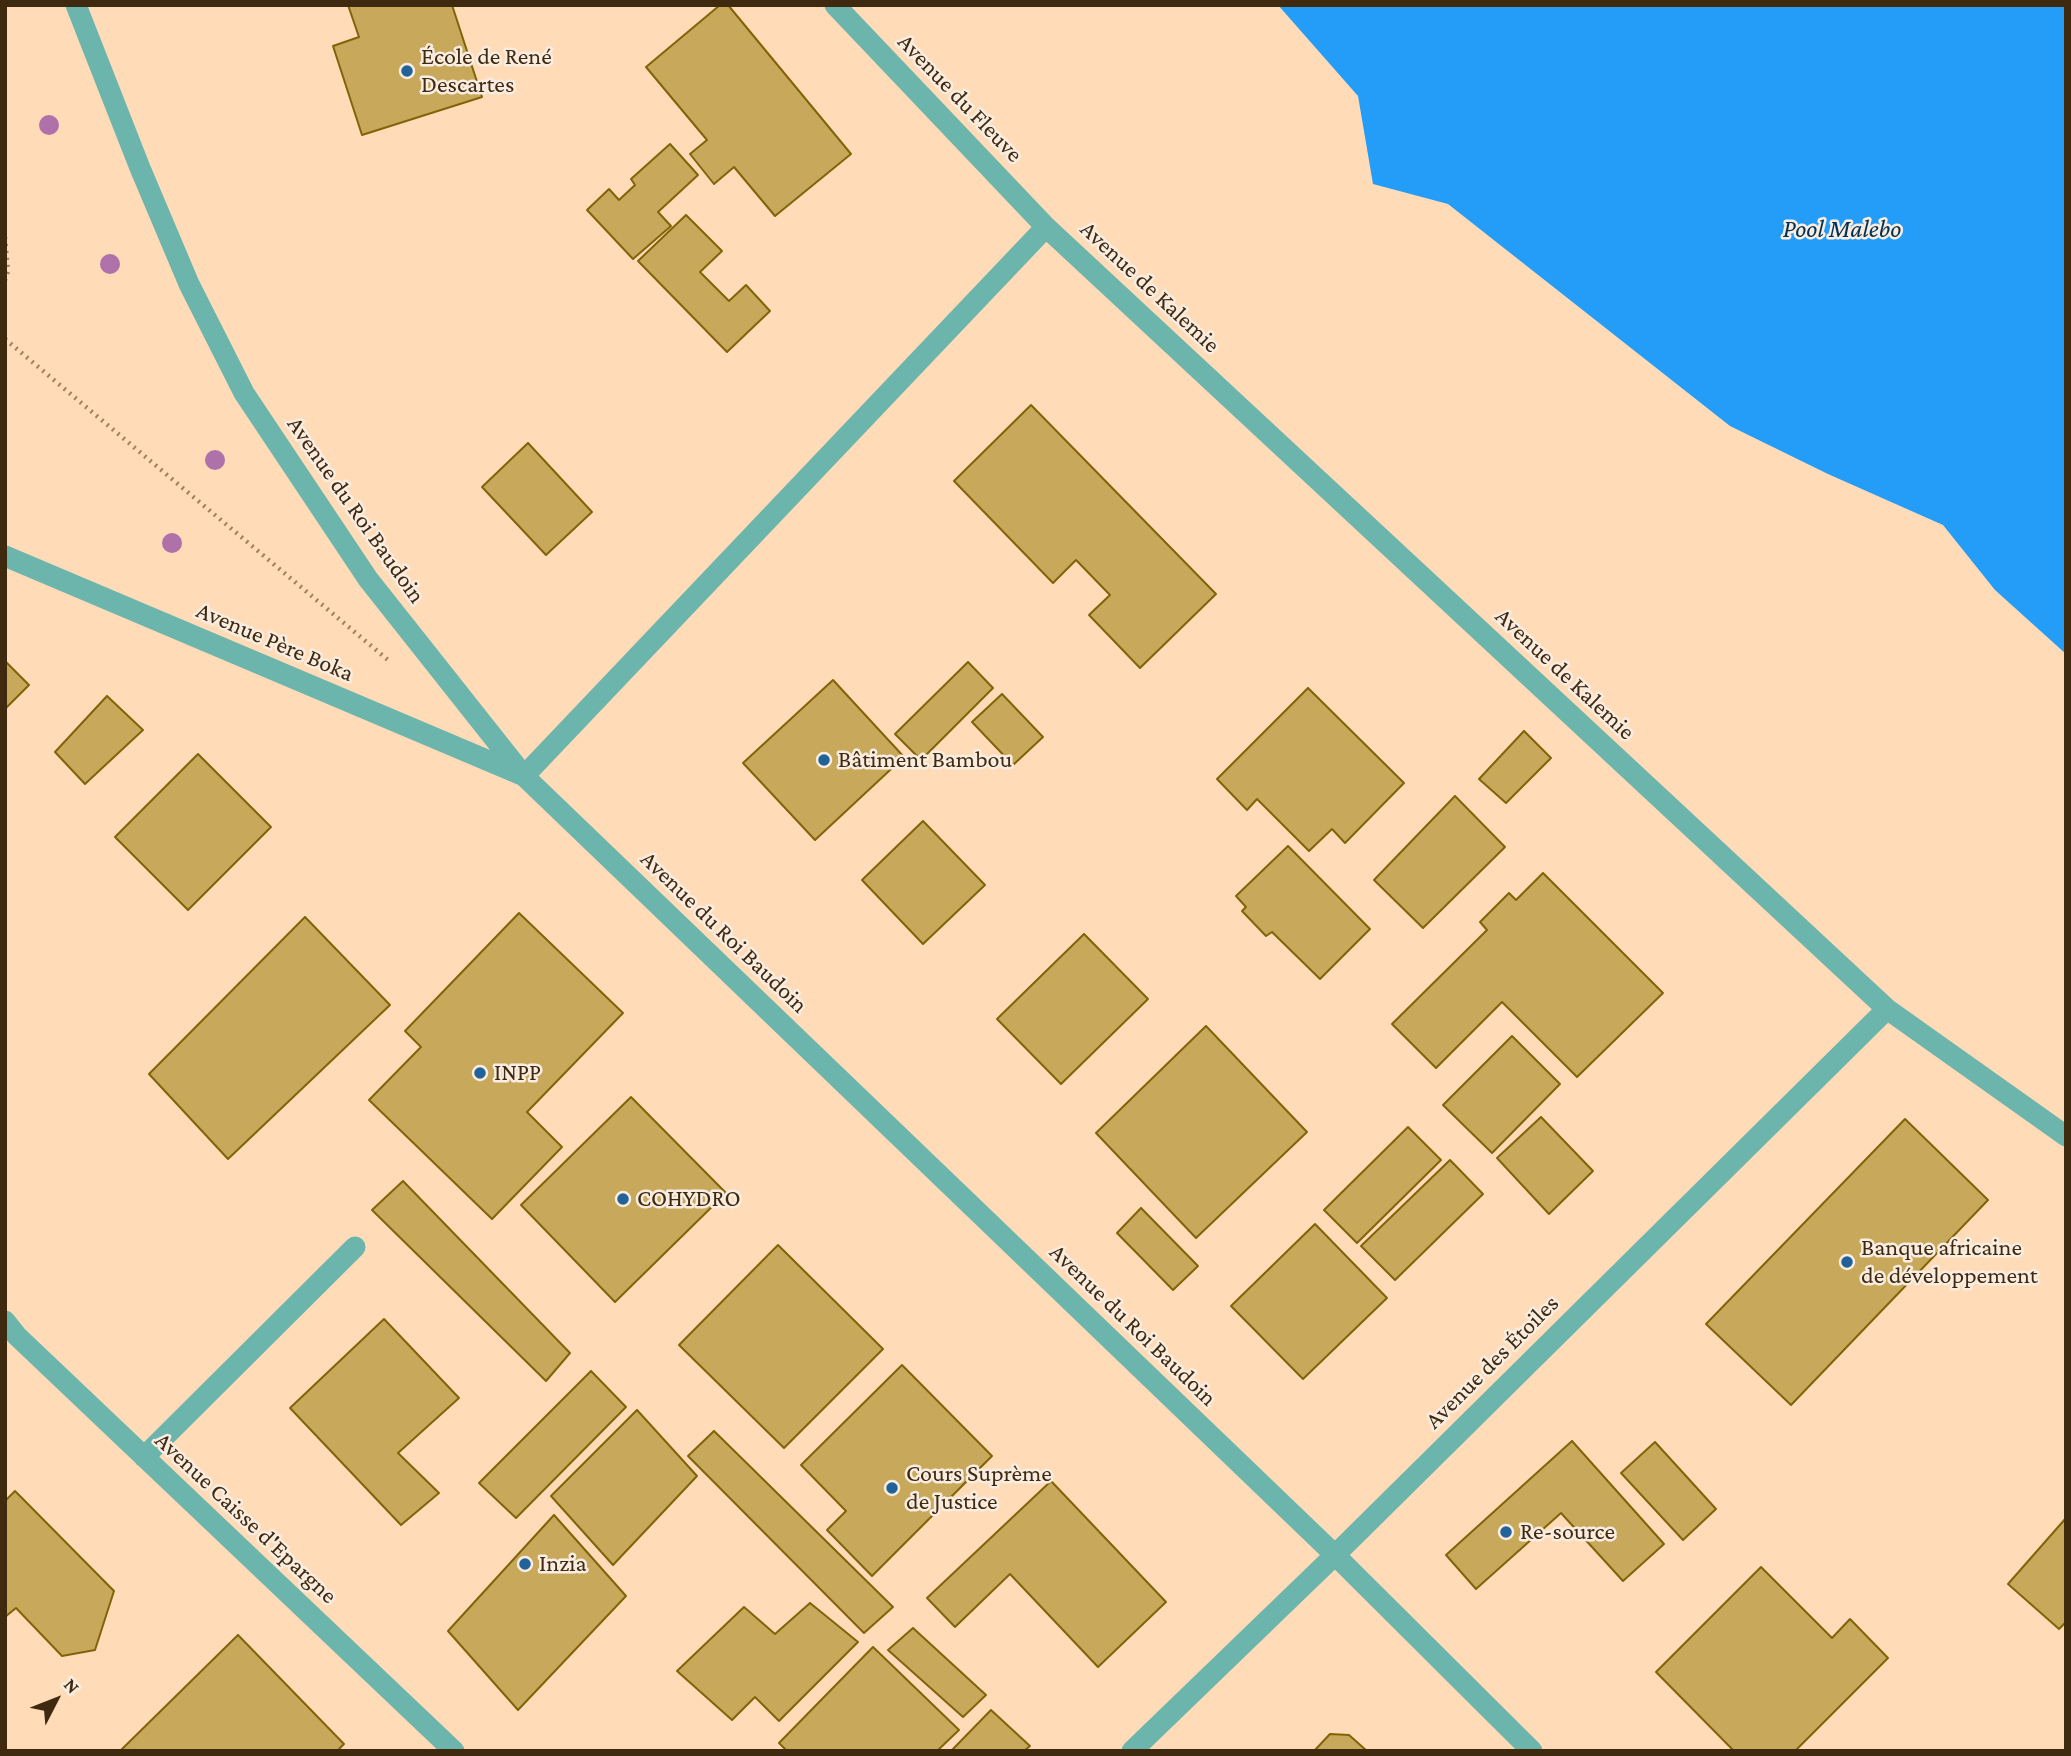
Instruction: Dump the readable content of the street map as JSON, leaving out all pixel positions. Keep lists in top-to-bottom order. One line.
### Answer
{"streets":{"street":["Avenue du Fleuve","Avenue de Kalemie","Avenue du Roi Baudoin","Avenue Père Boka","Avenue des Étoiles","Avenue Caisse d'Epargne"]},"crossings":[["Avenue du Fleuve","Avenue de Kalemie"],["Avenue de Kalemie","Avenue des Étoiles"],["Avenue du Roi Baudoin","Avenue Père Boka"],["Avenue du Roi Baudoin","Avenue des Étoiles"]],"water":["Pool Malebo"],"places":["École de René Descartes","Bâtiment Bambou","INPP","COHYDRO","Banque africaine de développement","Cours Suprème de Justice","Re-source","Inzia"],"north":"top right"}
